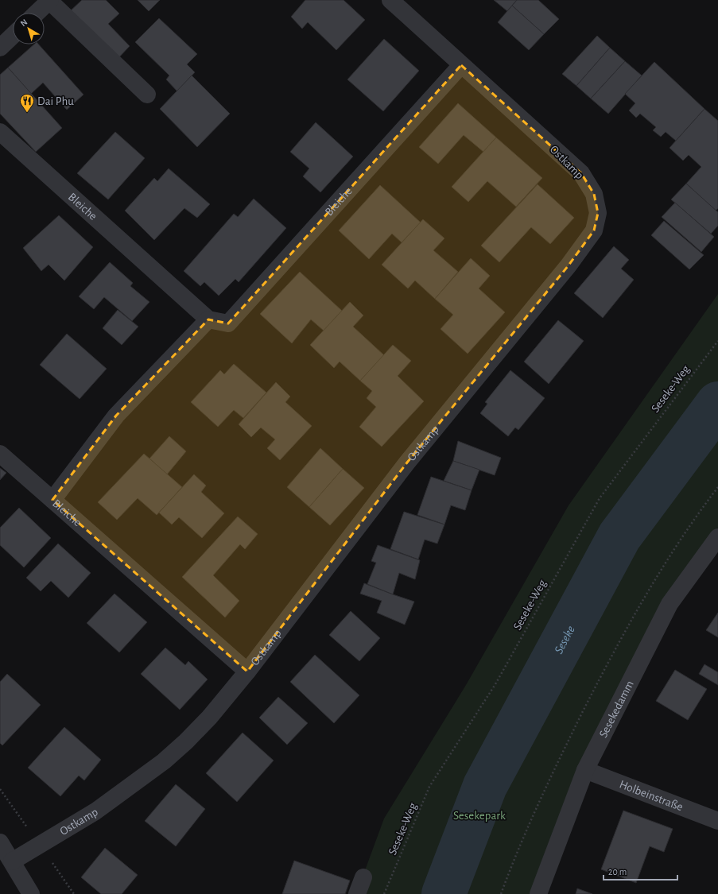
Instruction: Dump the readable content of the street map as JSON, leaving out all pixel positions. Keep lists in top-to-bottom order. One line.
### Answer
{"streets":{"street":["Ostkamp","Bleiche","Sesekedamm","Holbeinstraße"],"path":["Seseke-Weg"]},"crossings":[["Ostkamp","Bleiche"],["Sesekedamm","Holbeinstraße"]],"water":["Seseke"],"parks":["Sesekepark"],"places":{"restaurant":["Dai Phu"]},"scale_bar":"20 m","north":"top left"}
